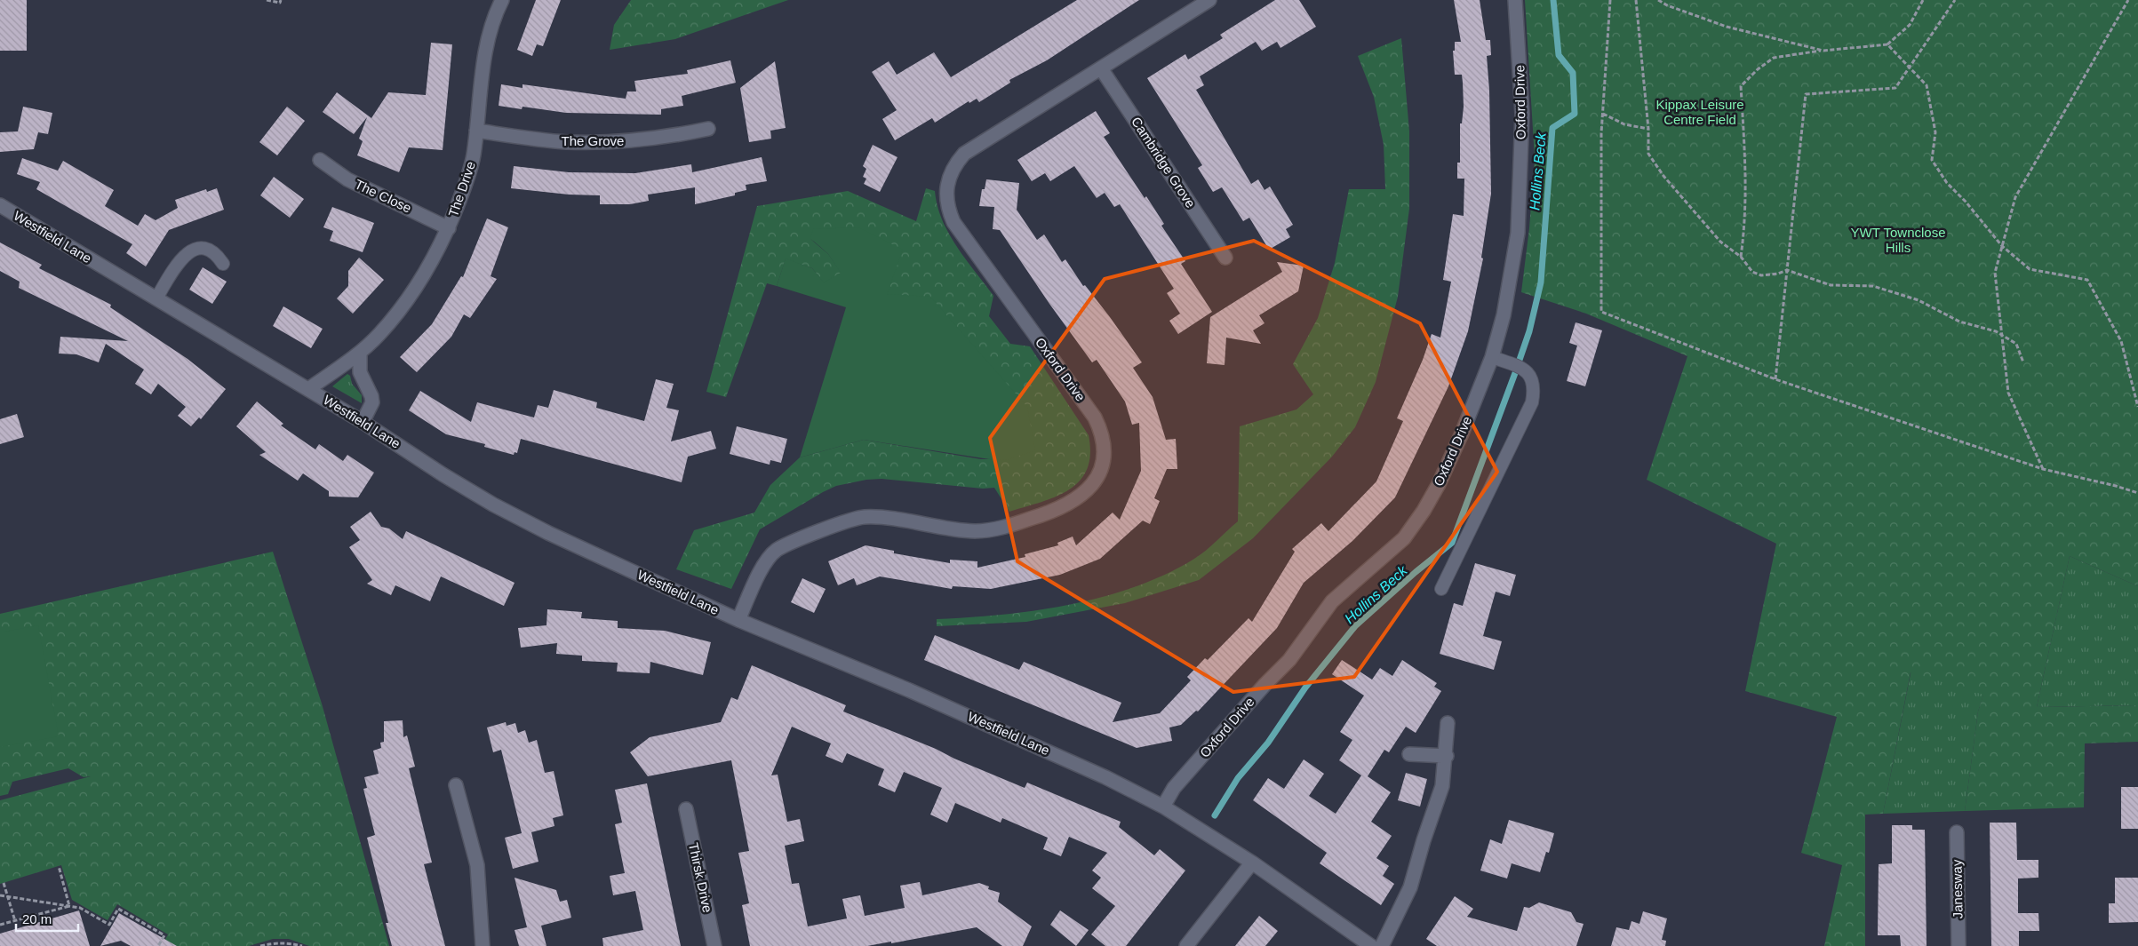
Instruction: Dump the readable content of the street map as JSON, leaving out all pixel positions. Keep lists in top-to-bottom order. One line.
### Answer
{"streets":{"street":["Oxford Drive","The Grove","Cambridge Grove","The Drive","The Close","Westfield Lane","Thirsk Drive","Janesway"]},"crossings":[["Oxford Drive","Cambridge Grove"],["Oxford Drive","Westfield Lane"],["The Grove","The Drive"],["The Drive","The Close"],["The Drive","Westfield Lane"]],"water":["Hollins Beck"],"parks":["Kippax Leisure Centre Field","YWT Townclose Hills"],"scale_bar":"20 m"}
